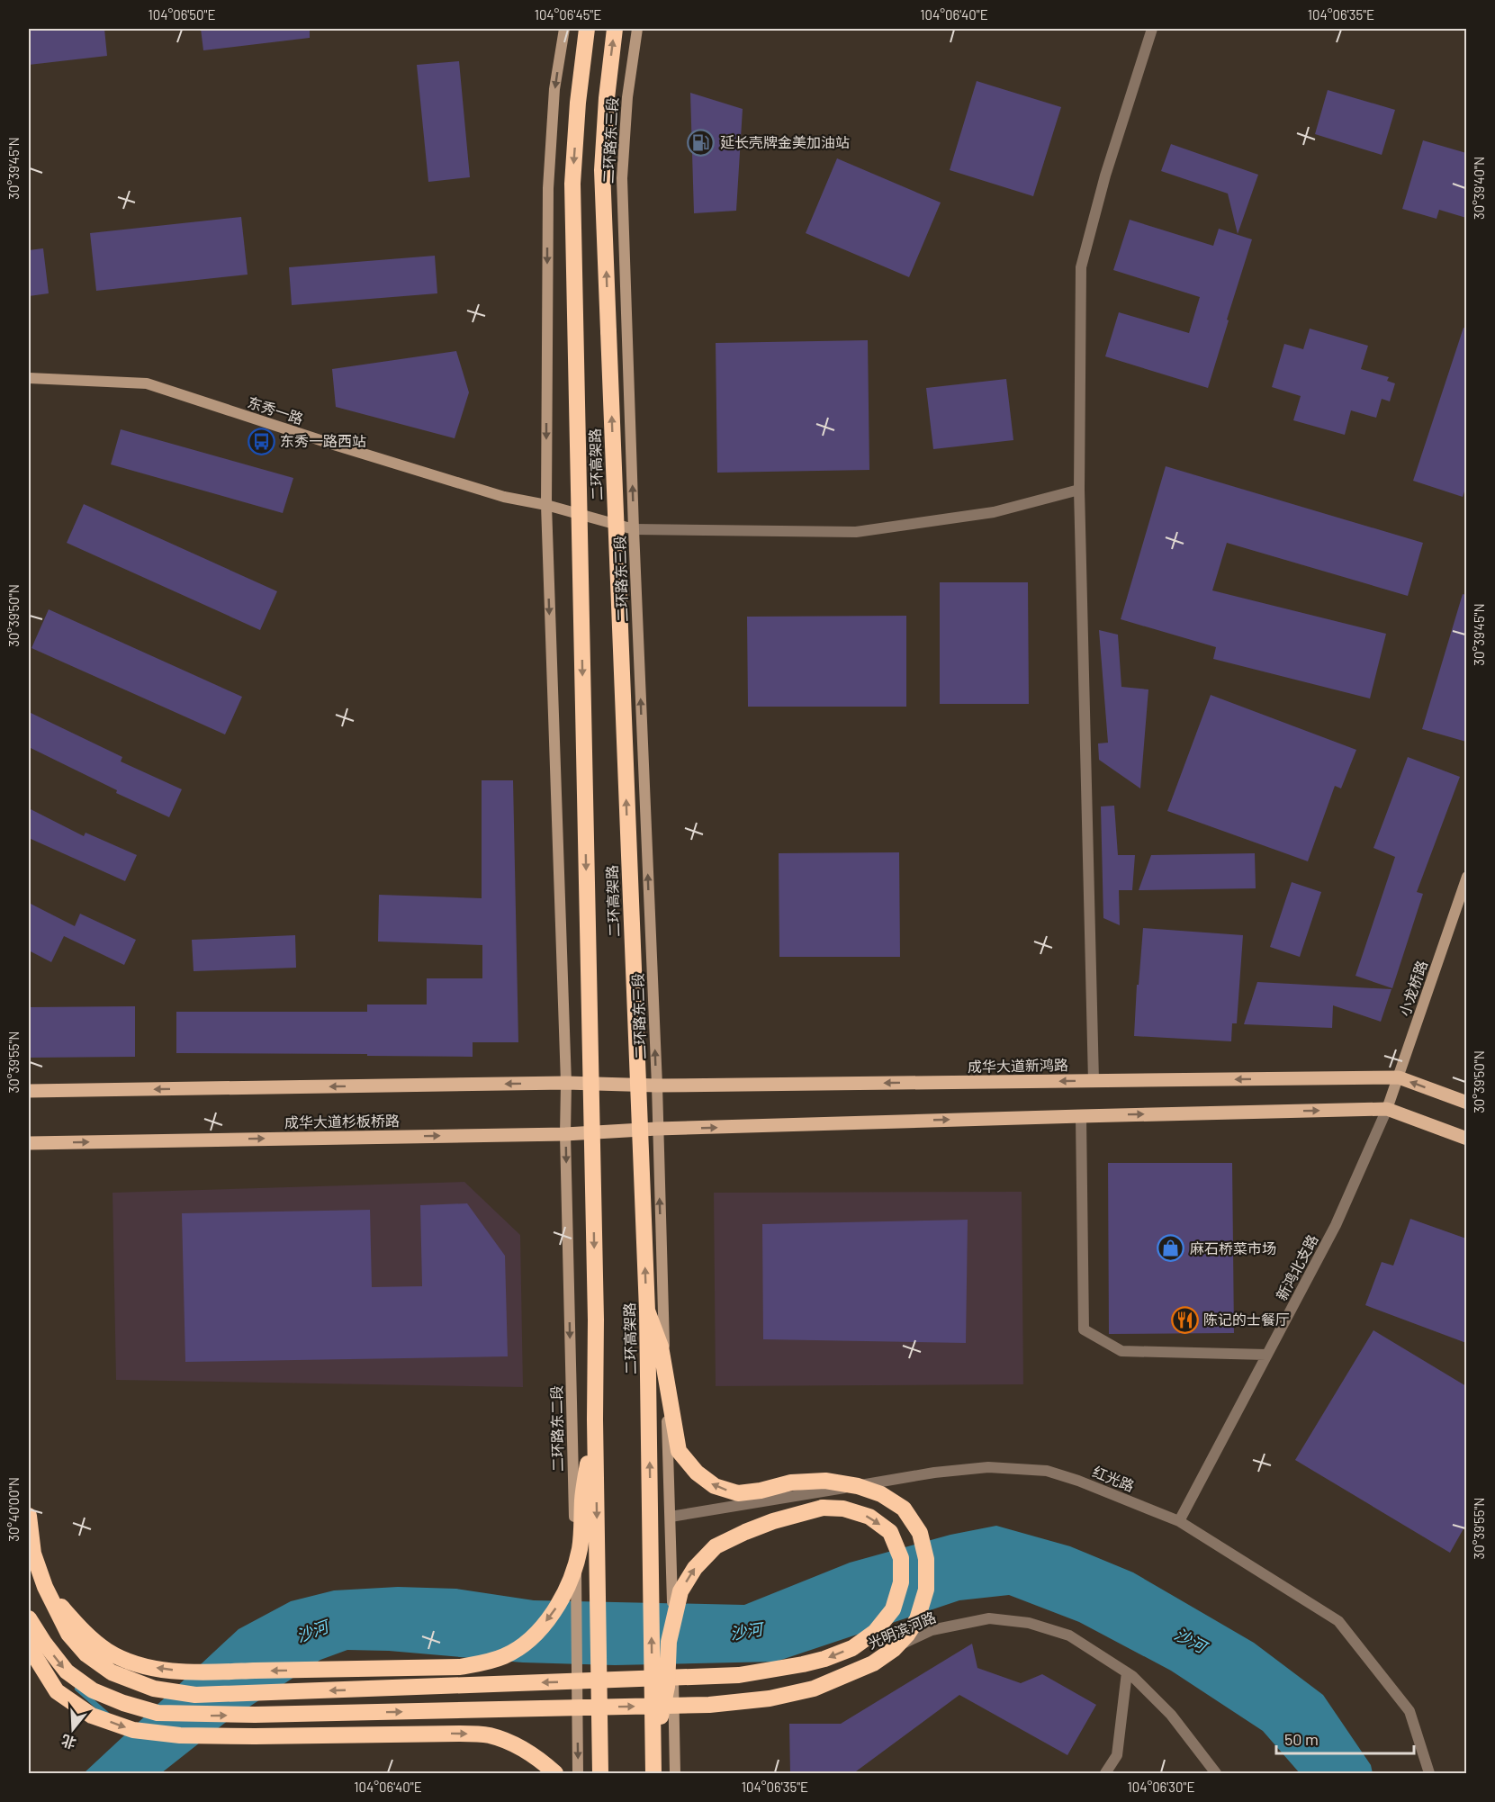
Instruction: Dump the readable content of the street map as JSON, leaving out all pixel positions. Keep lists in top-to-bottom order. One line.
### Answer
{"streets":{"highway":["二环高架路"],"main road":["二环路东三段","东秀一路","小龙桥路","成华大道新鸿路","成华大道杉板桥路","二环路东二段"],"street":["新鸿北支路","红光路","光明滨河路"]},"crossings":[["二环路东三段","东秀一路"],["二环路东三段","成华大道新鸿路"],["二环路东三段","成华大道杉板桥路"],["小龙桥路","成华大道新鸿路"],["小龙桥路","新鸿北支路"],["成华大道新鸿路","二环路东二段"],["成华大道杉板桥路","二环路东二段"],["新鸿北支路","红光路"]],"water":["沙河"],"places":{"fuel station":["延长壳牌金美加油站"],"bus stop":["东秀一路西站"],"shop":["麻石桥菜市场"],"restaurant":["陈记的士餐厅"]},"scale_bar":"50 m","north":"bottom","coordinates":["104°06'50\"E","104°06'45\"E","104°06'40\"E","104°06'35\"E","30°39'45\"N","30°39'40\"N","30°39'50\"N","30°39'55\"N","30°40'00\"N","104°06'30\"E"]}
